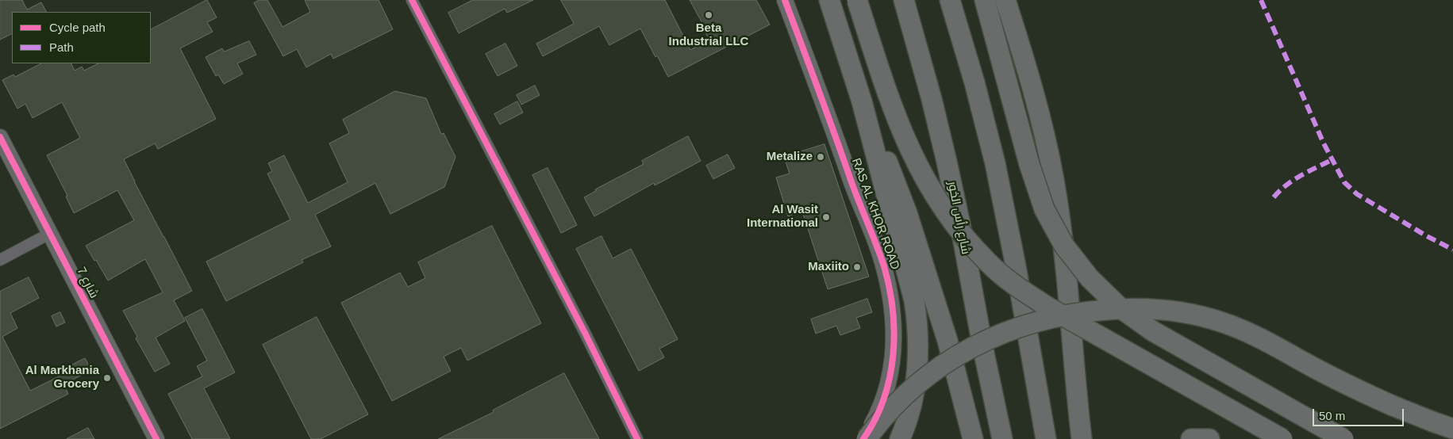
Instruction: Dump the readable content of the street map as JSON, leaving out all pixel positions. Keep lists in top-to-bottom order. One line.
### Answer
{"streets":{"highway":["شارع رأس الخور"],"street":["RAS AL KHOR ROAD","شارع 7"]},"places":["Beta Industrial LLC","Metalize","Al Wasit International","Maxiito","Al Markhania Grocery"],"legend":["Cycle path","Path"],"scale_bar":"50 m"}
